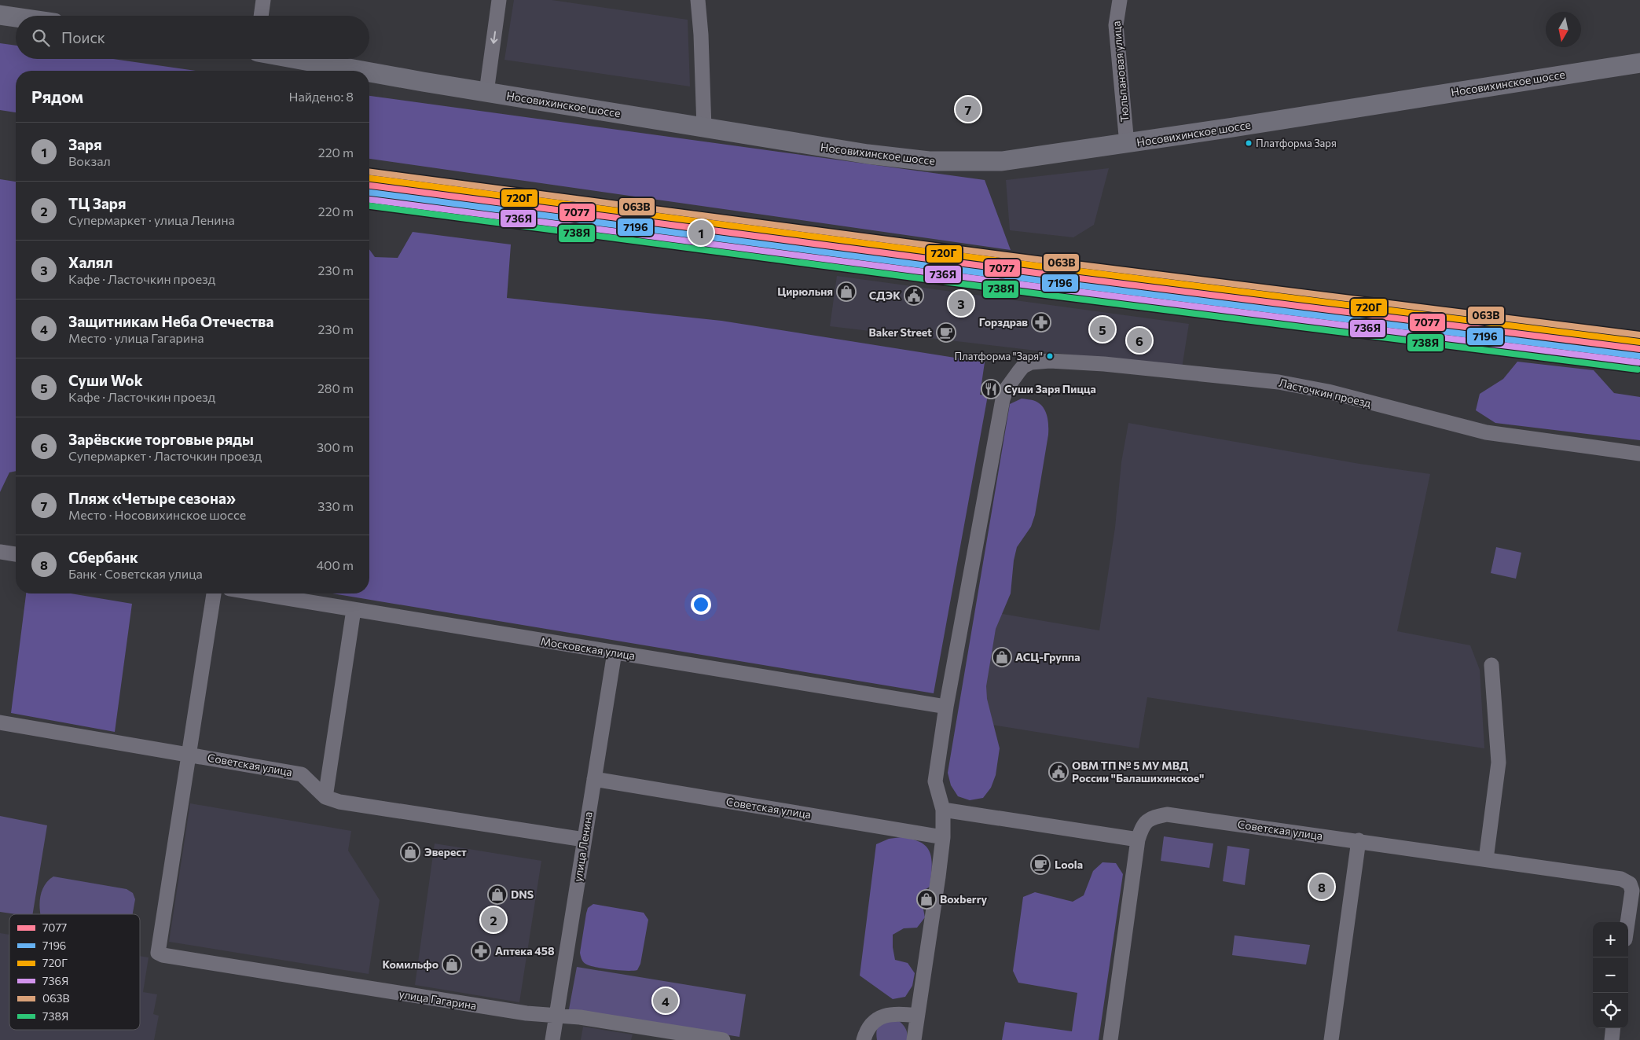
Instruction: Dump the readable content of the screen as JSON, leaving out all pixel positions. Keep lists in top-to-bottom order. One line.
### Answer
{"streets":{"main road":["Носовихинское шоссе"],"street":["Тюльпановая улица","Ласточкин проезд","Московская улица","Советская улица","улица Ленина","улица Гагарина"]},"crossings":[["Тюльпановая улица","Носовихинское шоссе"],["Ласточкин проезд","Московская улица"],["Ласточкин проезд","Советская улица"],["Московская улица","улица Ленина"],["Советская улица","улица Ленина"],["Советская улица","улица Гагарина"],["улица Ленина","улица Гагарина"]],"places":{"other":["Платформа Заря","Платформа \"Заря\""],"shop":["Цирюльня","АСЦ-Группа","Эверест","DNS","Boxberry","Комильфо"],"public building":["СДЭК","ОВМ ТП № 5 МУ МВД России \"Балашихинское\""],"pharmacy":["Горздрав","Аптека 458"],"cafe":["Baker Street","Loola"],"restaurant":["Суши Заря Пицца"]},"lines":["transit line 063В","transit line 720Г","transit line 7077","transit line 7196","transit line 736Я","transit line 738Я"],"legend":["7077","7196","720Г","736Я","063В","738Я"],"north":"bottom","page":{"search":"Поиск","heading":["Рядом","Найдено: 8"],"pins":["7","1","3","5","6","8","2","4"],"list":[{"mark":"1","name":"Заря","note":"Вокзал","value":"220 m"},{"mark":"2","name":"ТЦ Заря","note":"Супермаркет · улица Ленина","value":"220 m"},{"mark":"3","name":"Халял","note":"Кафе · Ласточкин проезд","value":"230 m"},{"mark":"4","name":"Защитникам Неба Отечества","note":"Место · улица Гагарина","value":"230 m"},{"mark":"5","name":"Суши Wok","note":"Кафе · Ласточкин проезд","value":"280 m"},{"mark":"6","name":"Зарёвские торговые ряды","note":"Супермаркет · Ласточкин проезд","value":"300 m"},{"mark":"7","name":"Пляж «Четыре сезона»","note":"Место · Носовихинское шоссе","value":"330 m"},{"mark":"8","name":"Сбербанк","note":"Банк · Советская улица","value":"400 m"}],"map_buttons":["+","−"]}}
